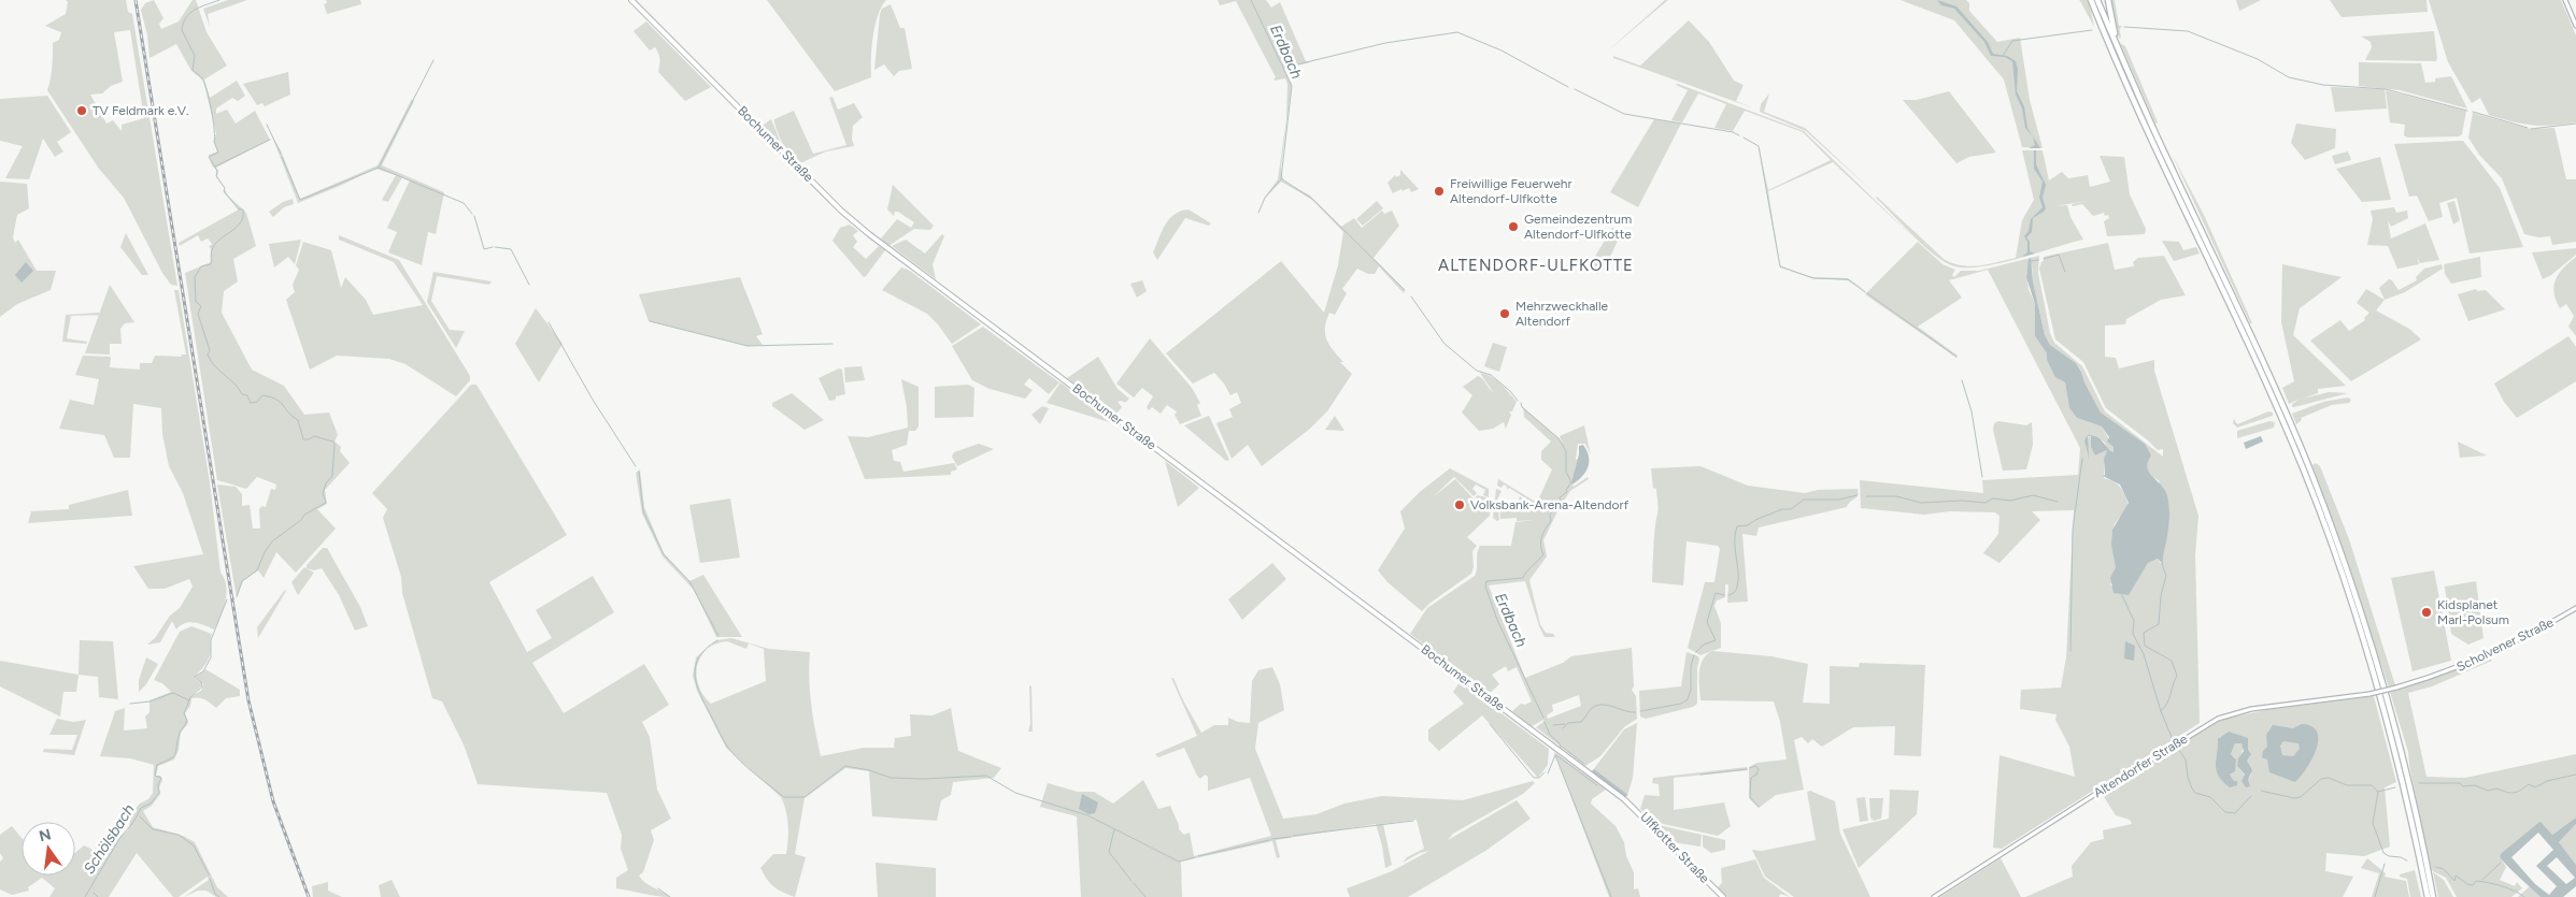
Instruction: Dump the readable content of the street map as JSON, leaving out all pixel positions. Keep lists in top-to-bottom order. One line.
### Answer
{"streets":{"main road":["Bochumer Straße","Scholvener Straße","Altendorfer Straße","Ulfkotter Straße"]},"crossings":[["Bochumer Straße","Ulfkotter Straße"],["Scholvener Straße","Altendorfer Straße"]],"districts":["ALTENDORF-ULFKOTTE"],"water":["Erdbach","Schölsbach"],"places":["TV Feldmark e.V.","Freiwillige Feuerwehr Altendorf-Ulfkotte","Gemeindezentrum Altendorf-Ulfkotte","Mehrzweckhalle Altendorf","Volksbank-Arena-Altendorf","Kidsplanet Marl-Polsum"],"north":"top"}
